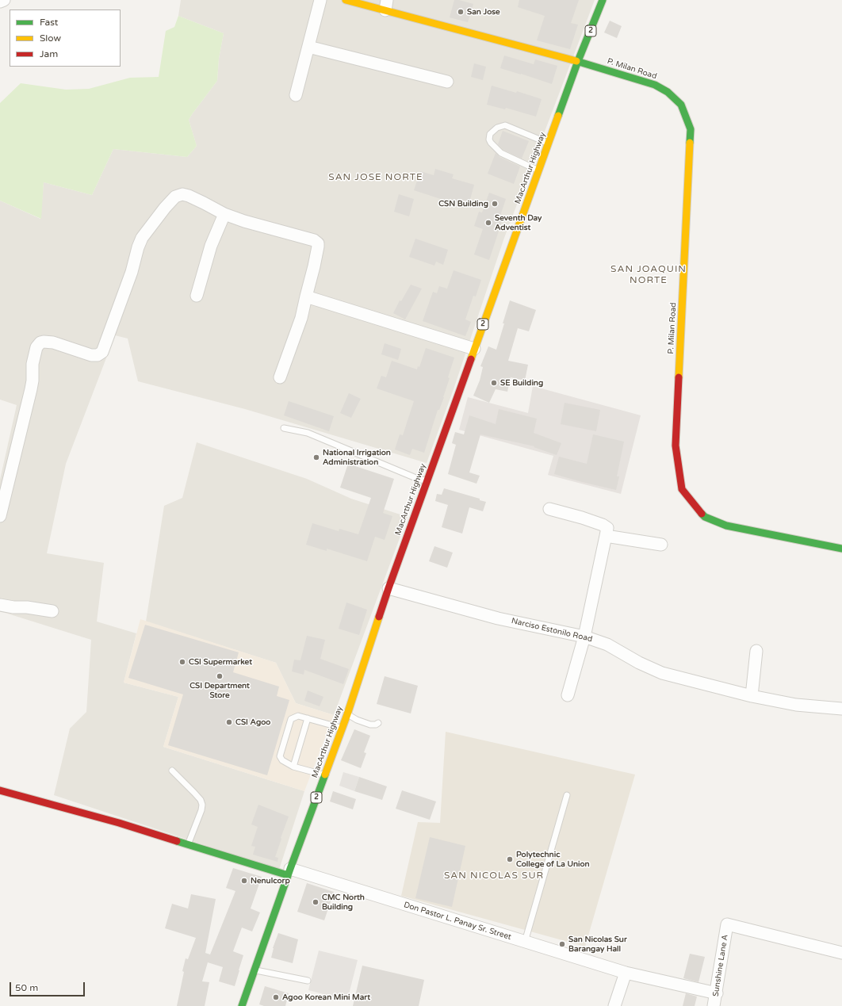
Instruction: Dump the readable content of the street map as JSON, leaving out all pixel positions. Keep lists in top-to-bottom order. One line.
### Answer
{"streets":{"main road":["2","P. Milan Road","MacArthur Highway"],"street":["Narciso Estonilo Road","Don Pastor L. Panay Sr. Street","Sunshine Lane A"]},"crossings":[["P. Milan Road","MacArthur Highway"],["MacArthur Highway","Narciso Estonilo Road"],["MacArthur Highway","Don Pastor L. Panay Sr. Street"],["Don Pastor L. Panay Sr. Street","Sunshine Lane A"]],"districts":["SAN JOSE NORTE","SAN JOAQUIN NORTE","SAN NICOLAS SUR"],"places":["San Jose","CSN Building","Seventh Day Adventist","SE Building","National Irrigation Administration","CSI Supermarket","CSI Department Store","CSI Agoo","Polytechnic College of La Union","Nenulcorp","CMC North Building","San Nicolas Sur Barangay Hall","Agoo Korean Mini Mart"],"legend":["Fast","Slow","Jam"],"scale_bar":"50 m"}
